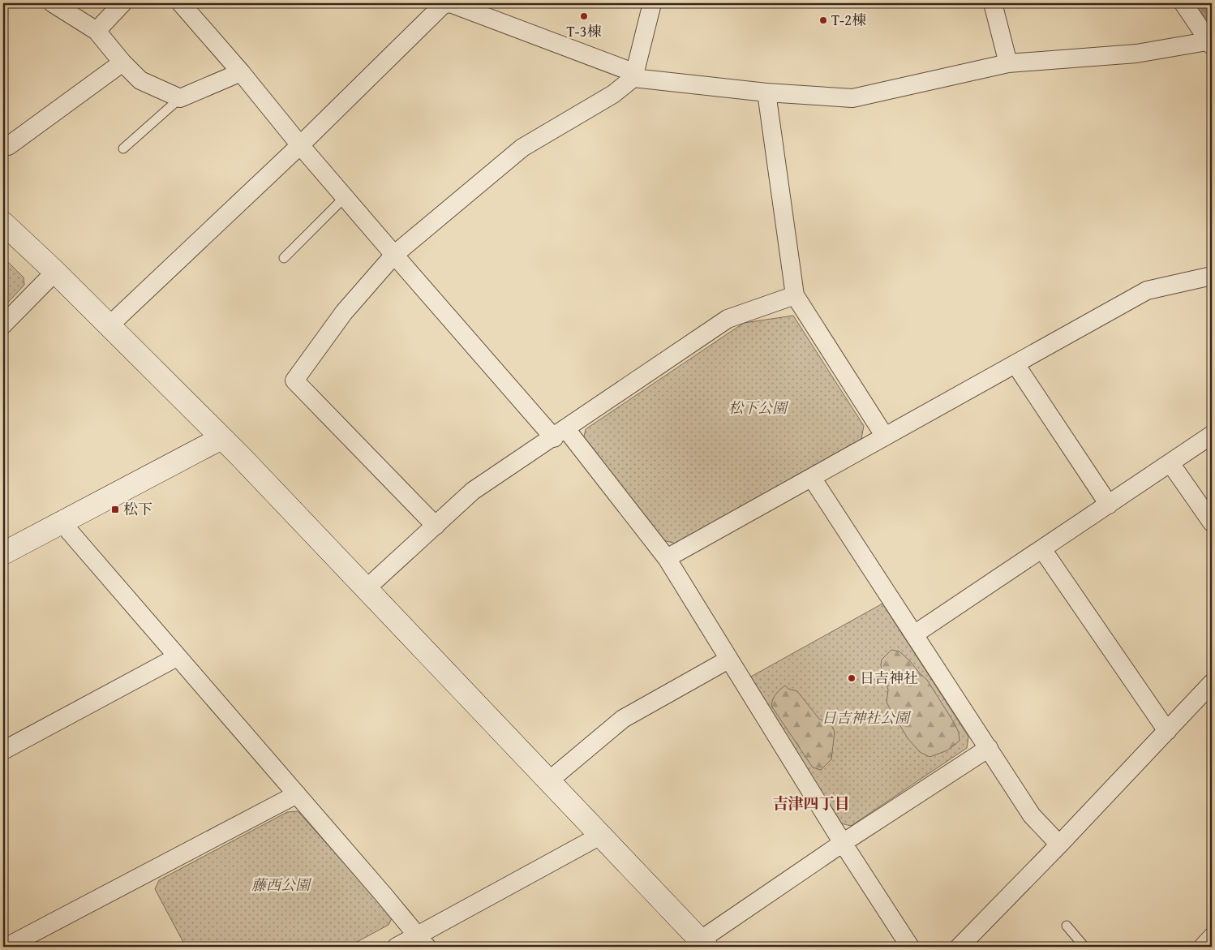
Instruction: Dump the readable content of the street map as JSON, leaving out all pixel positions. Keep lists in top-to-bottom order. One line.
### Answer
{"districts":["吉津四丁目"],"parks":["松下公園","日吉神社公園","藤西公園"],"places":{"other":["T-3棟","T-2棟","日吉神社"],"transit":["松下"]}}
